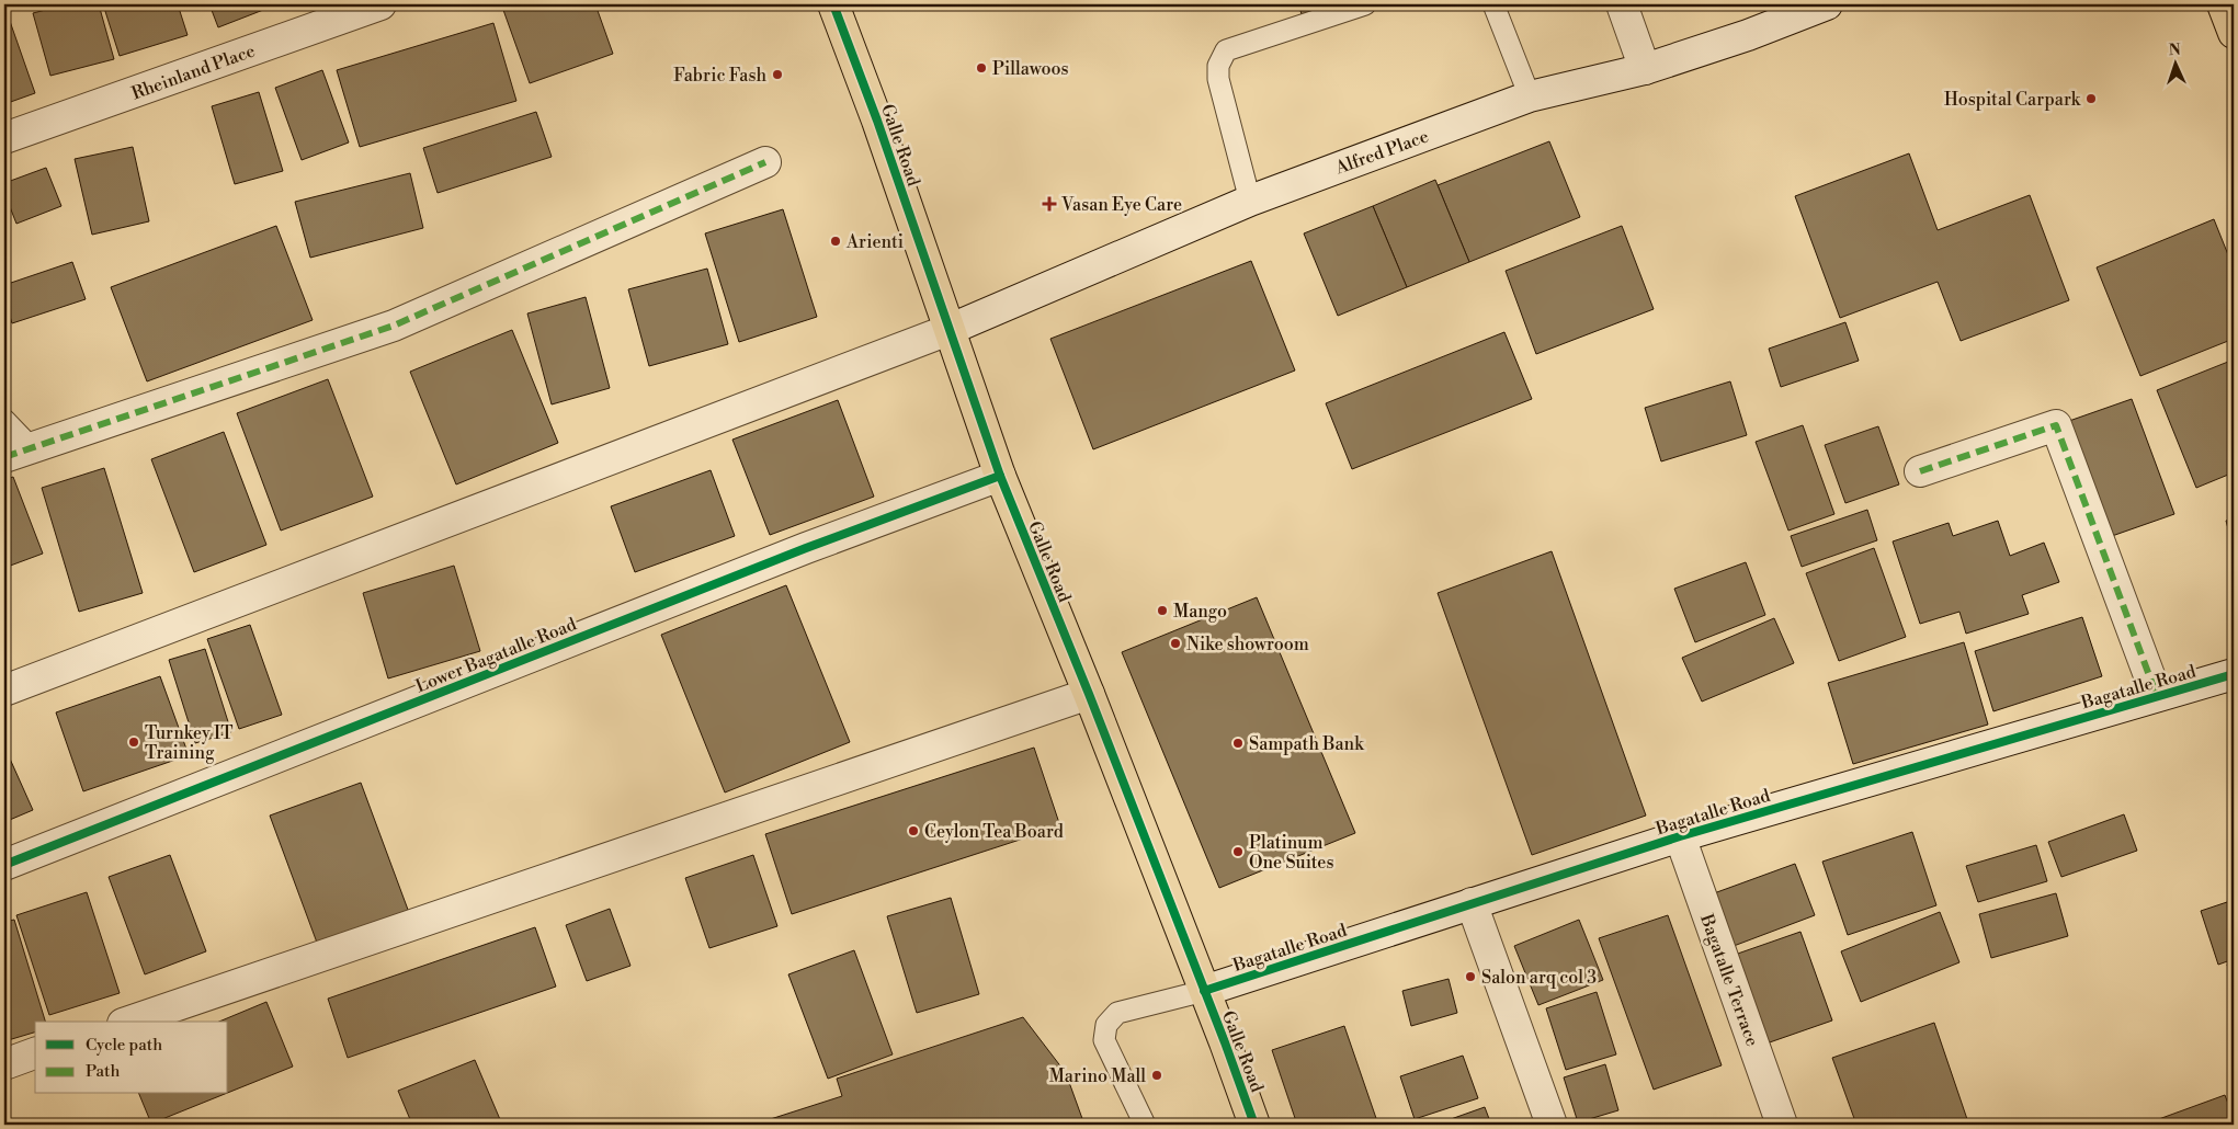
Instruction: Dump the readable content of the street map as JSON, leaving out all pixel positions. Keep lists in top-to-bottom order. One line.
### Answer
{"streets":{"highway":["Galle Road"],"street":["Rheinland Place","Alfred Place","Lower Bagatalle Road","Bagatalle Road","Bagatalle Terrace"]},"crossings":[["Galle Road","Alfred Place"],["Galle Road","Lower Bagatalle Road"],["Galle Road","Bagatalle Road"],["Bagatalle Road","Bagatalle Terrace"]],"places":{"other":["Pillawoos","Fabric Fash","Hospital Carpark","Arienti","Mango","Nike showroom","Turnkey IT Training","Sampath Bank","Ceylon Tea Board","Platinum One Suites","Salon arq col 3","Marino Mall"],"health":["Vasan Eye Care"]},"legend":["Cycle path","Path"],"north":"top"}
